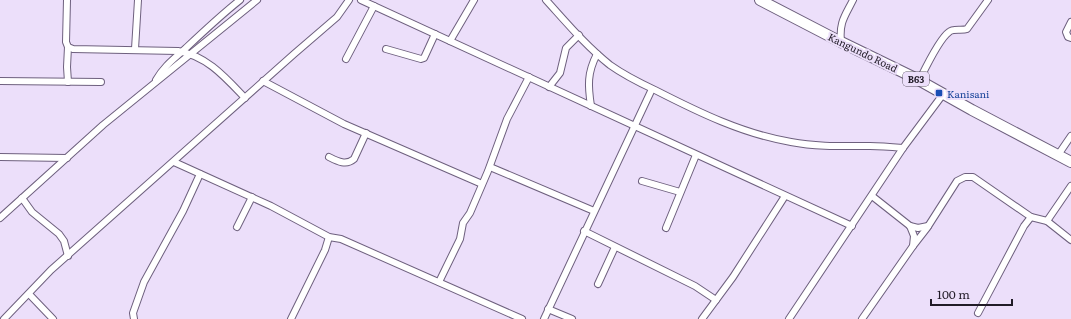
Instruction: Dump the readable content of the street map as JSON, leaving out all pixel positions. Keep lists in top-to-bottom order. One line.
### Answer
{"streets":{"highway":["Kangundo Road","B63"]},"places":{"transit":["Kanisani"]},"scale_bar":"100 m"}
